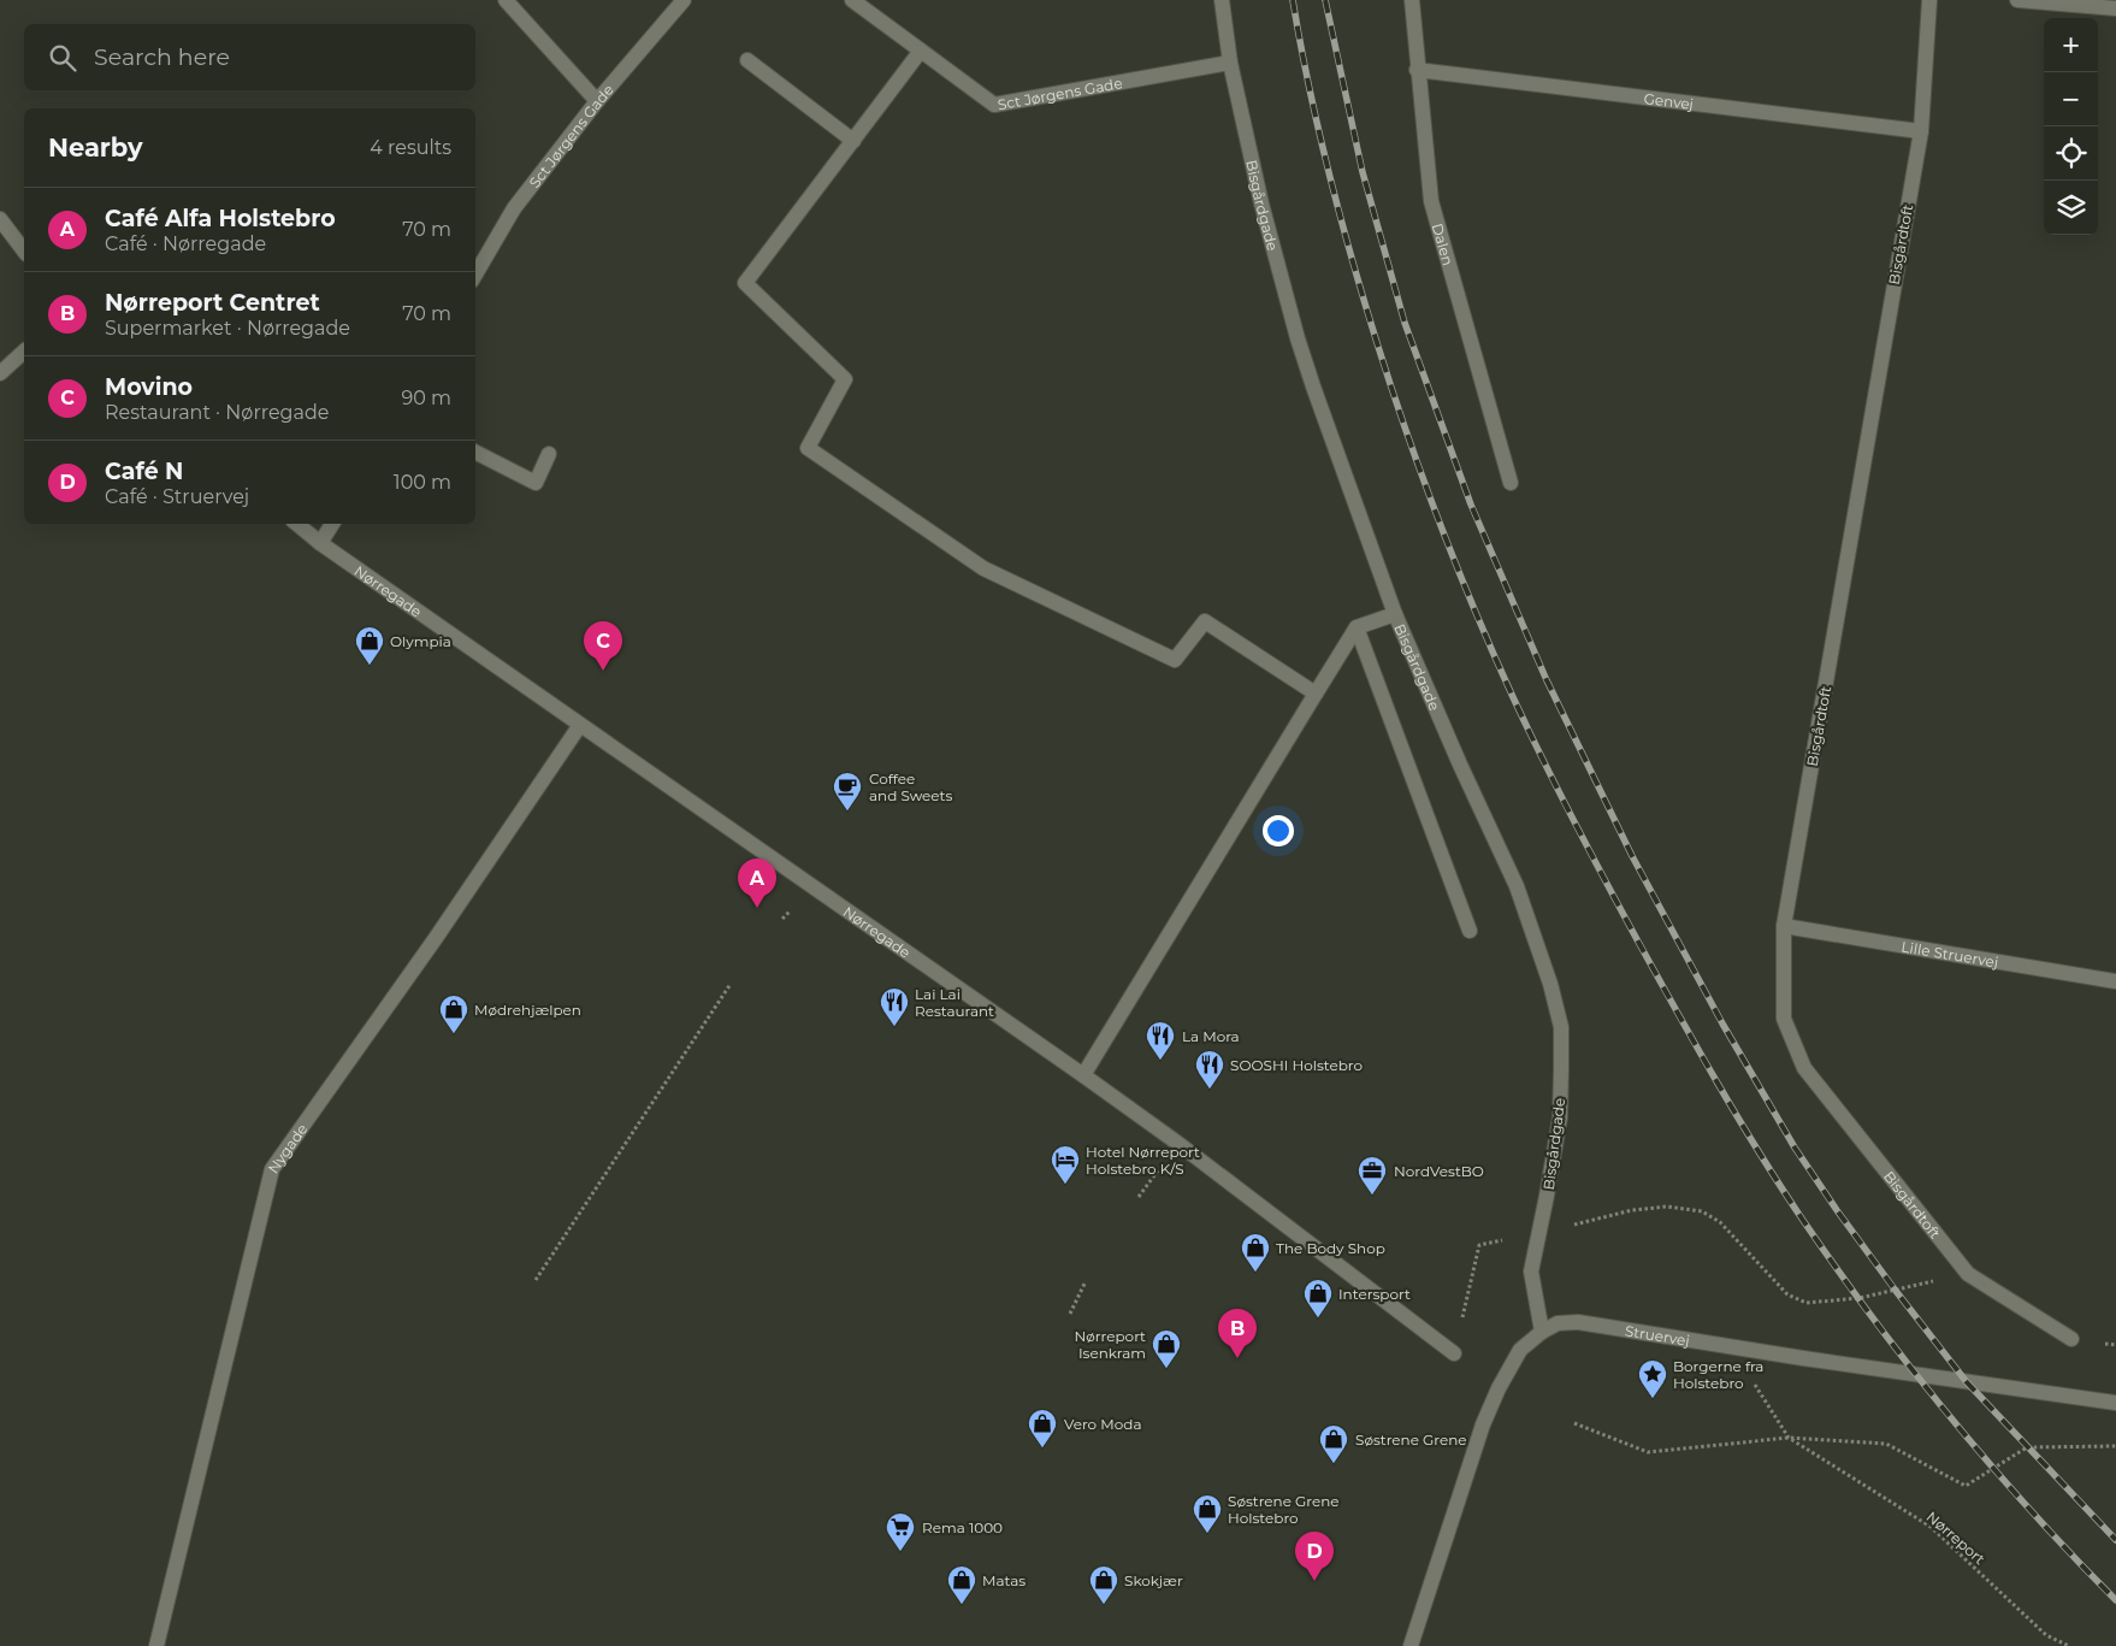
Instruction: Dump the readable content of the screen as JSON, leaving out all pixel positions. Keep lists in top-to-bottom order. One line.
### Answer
{"streets":{"street":["Sct Jørgens Gade","Genvej","Bisgårdgade","Dalen","Bisgårdtoft","Nørregade","Lille Struervej","Nygade","Struervej"],"path":["Nørreport"]},"crossings":[["Sct Jørgens Gade","Bisgårdgade"],["Genvej","Dalen"],["Genvej","Bisgårdtoft"],["Bisgårdgade","Struervej"],["Bisgårdtoft","Lille Struervej"],["Nørregade","Nygade"]],"places":{"shop":["Olympia","Mødrehjælpen","The Body Shop","Intersport","Nørreport Isenkram","Vero Moda","Søstrene Grene","Søstrene Grene Holstebro","Matas","Skokjær"],"cafe":["Coffee and Sweets"],"restaurant":["Lai Lai Restaurant","La Mora","SOOSHI Holstebro"],"hotel":["Hotel Nørreport Holstebro K/S"],"office":["NordVestBO"],"place":["Borgerne fra Holstebro"],"supermarket":["Rema 1000"]},"page":{"map_buttons":["+","−"],"search":"Search here","heading":["Nearby","4 results"],"list":[{"mark":"A","name":"Café Alfa Holstebro","note":"Café · Nørregade","value":"70 m"},{"mark":"B","name":"Nørreport Centret","note":"Supermarket · Nørregade","value":"70 m"},{"mark":"C","name":"Movino","note":"Restaurant · Nørregade","value":"90 m"},{"mark":"D","name":"Café N","note":"Café · Struervej","value":"100 m"}],"pins":["C","A","B","D"]}}
